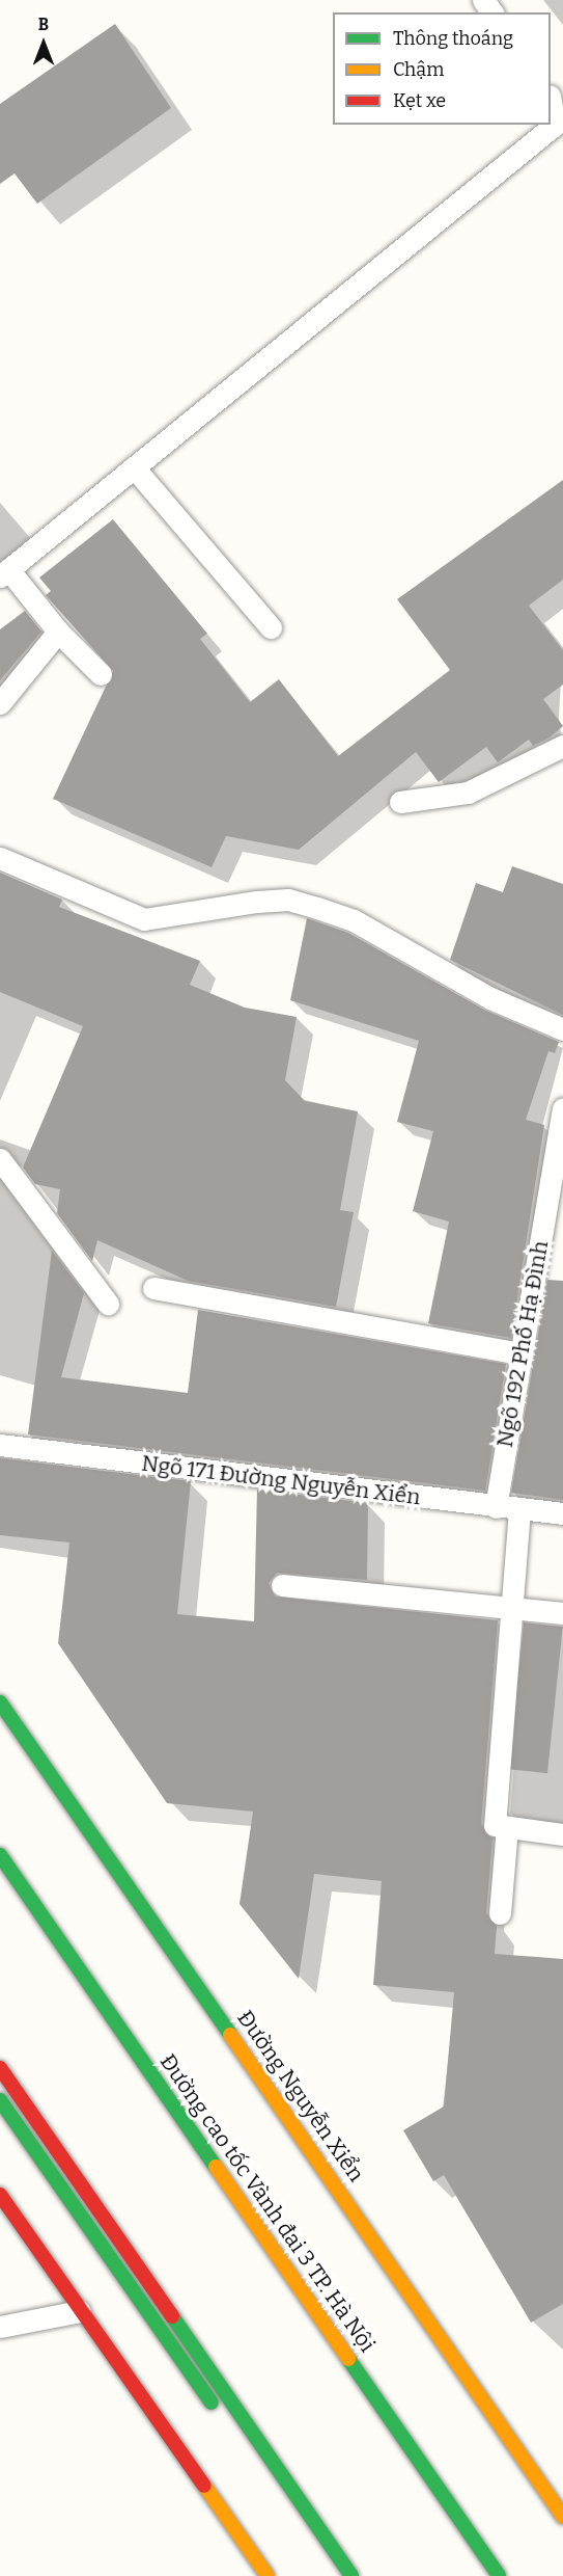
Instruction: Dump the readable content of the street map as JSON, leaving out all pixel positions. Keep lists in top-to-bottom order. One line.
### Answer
{"streets":{"main road":["Đường Nguyễn Xiển","Đường cao tốc Vành đai 3 TP. Hà Nội"],"lane":["Ngõ 192 Phố Hạ Đình","Ngõ 171 Đường Nguyễn Xiển"]},"crossings":[["Ngõ 192 Phố Hạ Đình","Ngõ 171 Đường Nguyễn Xiển"]],"legend":["Thông thoáng","Chậm","Kẹt xe"],"north":"top"}
